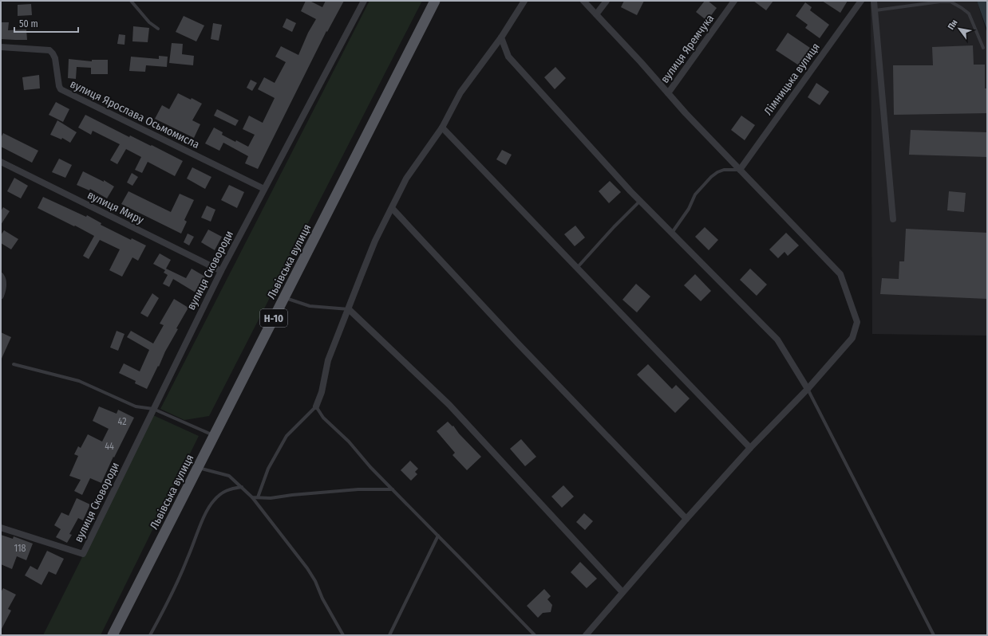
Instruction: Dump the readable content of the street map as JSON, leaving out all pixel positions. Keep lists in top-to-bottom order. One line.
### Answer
{"streets":{"main road":["Львівська вулиця","Н-10"],"street":["вулиця Яремчука","Лімницька вулиця","вулиця Ярослава Осьмомисла","вулиця Миру","вулиця Сковороди"]},"crossings":[["вулиця Ярослава Осьмомисла","вулиця Сковороди"],["вулиця Миру","вулиця Сковороди"]],"house_numbers":["42","44","118"],"scale_bar":"50 m","north":"top left"}
